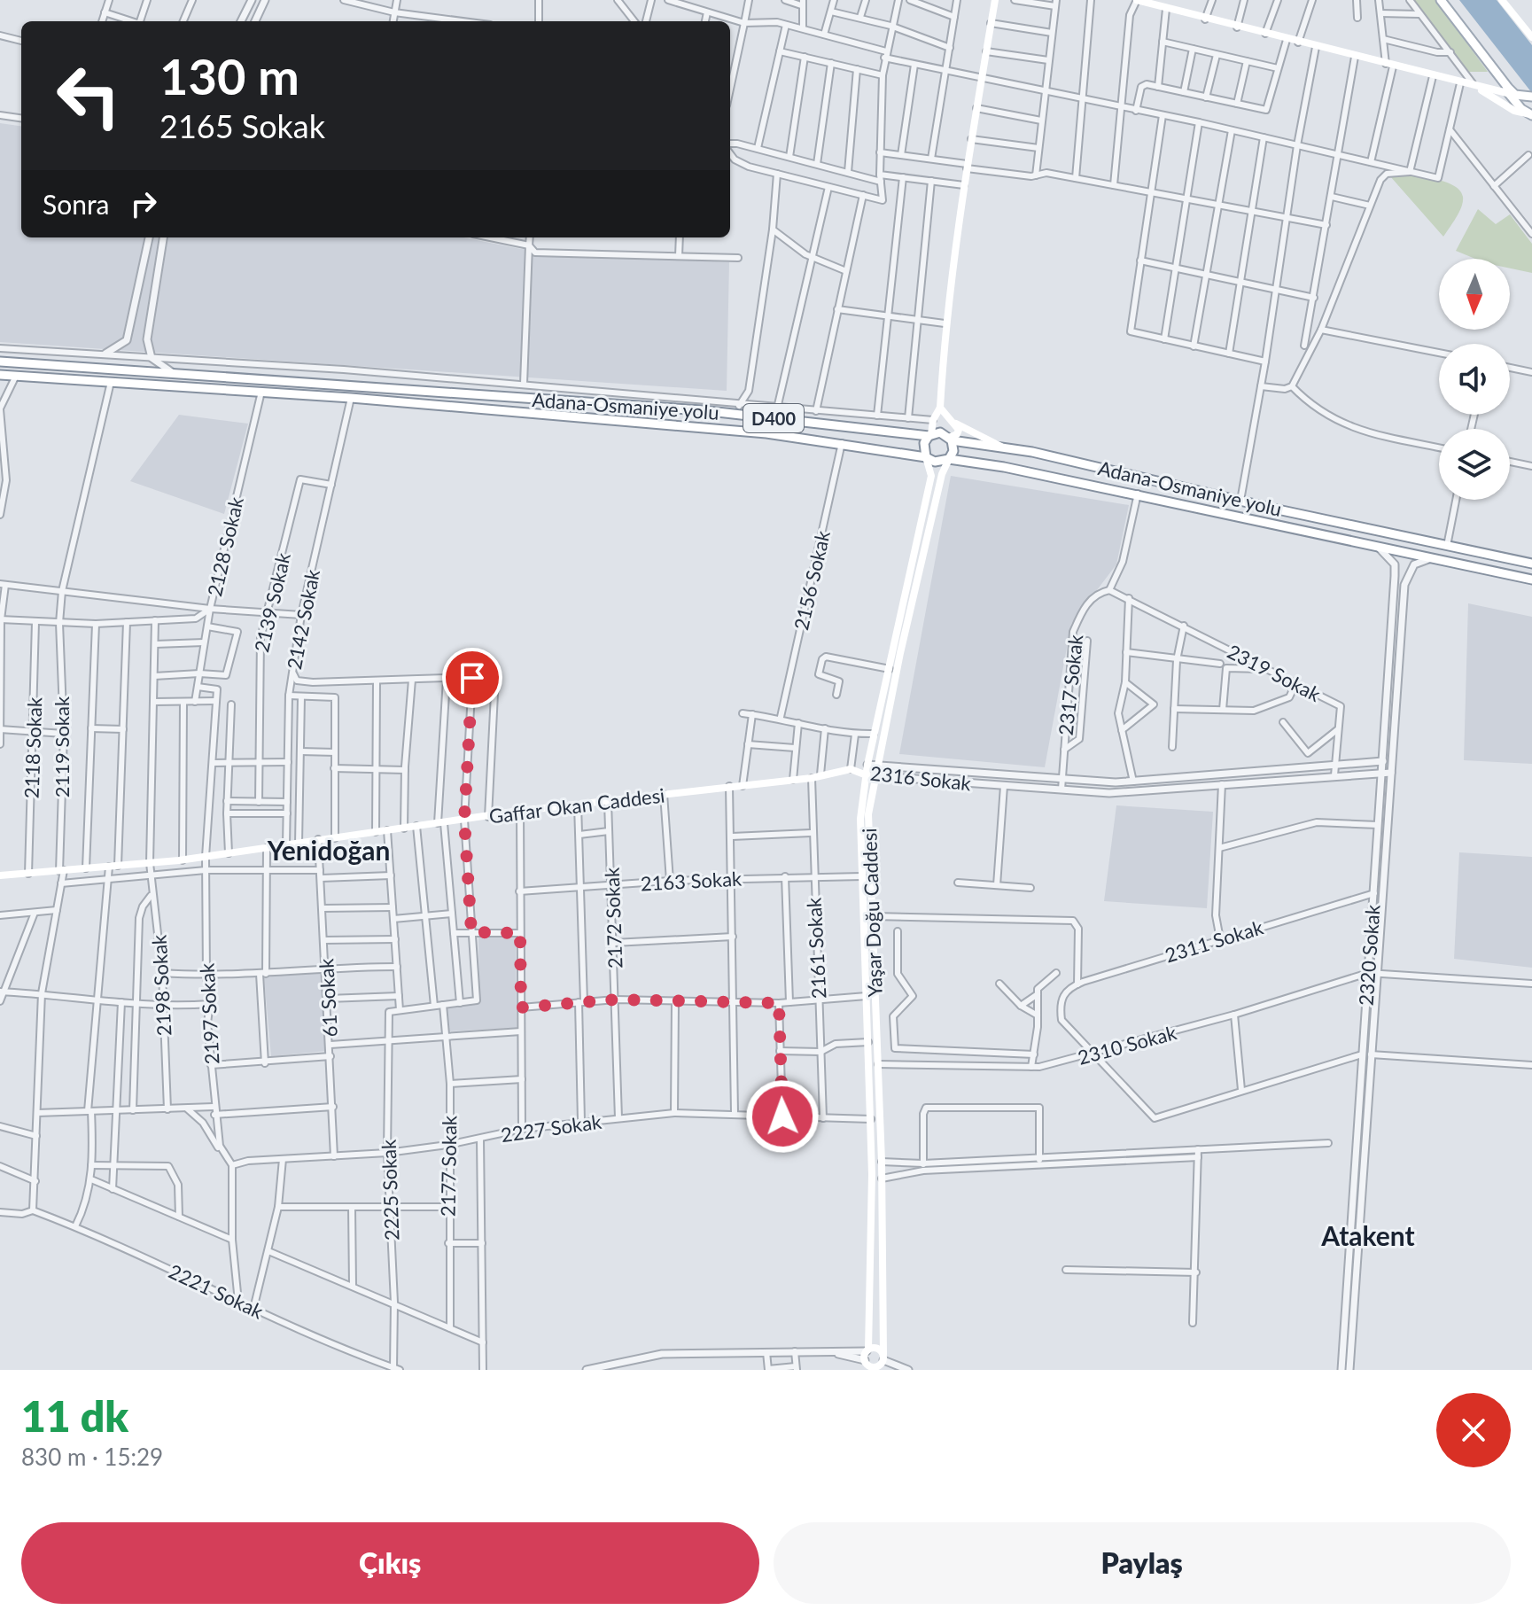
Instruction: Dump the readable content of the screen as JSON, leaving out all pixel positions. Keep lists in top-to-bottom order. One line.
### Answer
{"streets":{"main road":["Adana-Osmaniye yolu","D400","2316 Sokak","Gaffar Okan Caddesi","Yaşar Doğu Caddesi"],"street":["2128 Sokak","2156 Sokak","2139 Sokak","2142 Sokak","2319 Sokak","2317 Sokak","2119 Sokak","2118 Sokak","2163 Sokak","2172 Sokak","2311 Sokak","2161 Sokak","2320 Sokak","2198 Sokak","61 Sokak","2197 Sokak","2310 Sokak","2227 Sokak","2177 Sokak","2225 Sokak","2221 Sokak"]},"crossings":[["Adana-Osmaniye yolu","2128 Sokak"],["Adana-Osmaniye yolu","2156 Sokak"],["Adana-Osmaniye yolu","2142 Sokak"],["Adana-Osmaniye yolu","2119 Sokak"],["Adana-Osmaniye yolu","Yaşar Doğu Caddesi"],["Adana-Osmaniye yolu","2320 Sokak"],["2139 Sokak","2142 Sokak"],["2142 Sokak","Gaffar Okan Caddesi"],["2319 Sokak","2316 Sokak"],["2317 Sokak","2316 Sokak"],["2119 Sokak","Gaffar Okan Caddesi"],["2119 Sokak","2221 Sokak"],["2118 Sokak","Gaffar Okan Caddesi"],["2316 Sokak","Gaffar Okan Caddesi"],["2316 Sokak","Yaşar Doğu Caddesi"],["2316 Sokak","2320 Sokak"],["Gaffar Okan Caddesi","2172 Sokak"],["Gaffar Okan Caddesi","2161 Sokak"],["Gaffar Okan Caddesi","2198 Sokak"],["Gaffar Okan Caddesi","61 Sokak"],["Gaffar Okan Caddesi","2197 Sokak"],["2163 Sokak","Yaşar Doğu Caddesi"],["2163 Sokak","2172 Sokak"],["2163 Sokak","2161 Sokak"],["Yaşar Doğu Caddesi","2310 Sokak"],["Yaşar Doğu Caddesi","2227 Sokak"],["2172 Sokak","2227 Sokak"],["2311 Sokak","2320 Sokak"],["2311 Sokak","2310 Sokak"],["2161 Sokak","2227 Sokak"],["2320 Sokak","2310 Sokak"],["61 Sokak","2227 Sokak"],["2197 Sokak","2227 Sokak"],["2227 Sokak","2177 Sokak"],["2227 Sokak","2225 Sokak"],["2225 Sokak","2221 Sokak"]],"districts":["Yenidoğan","Atakent"],"north":"bottom","page":{"turn":["130 m","2165 Sokak"],"then":"Sonra","heading":["11 dk","830 m · 15:29"],"buttons":["Çıkış","Paylaş"]}}
